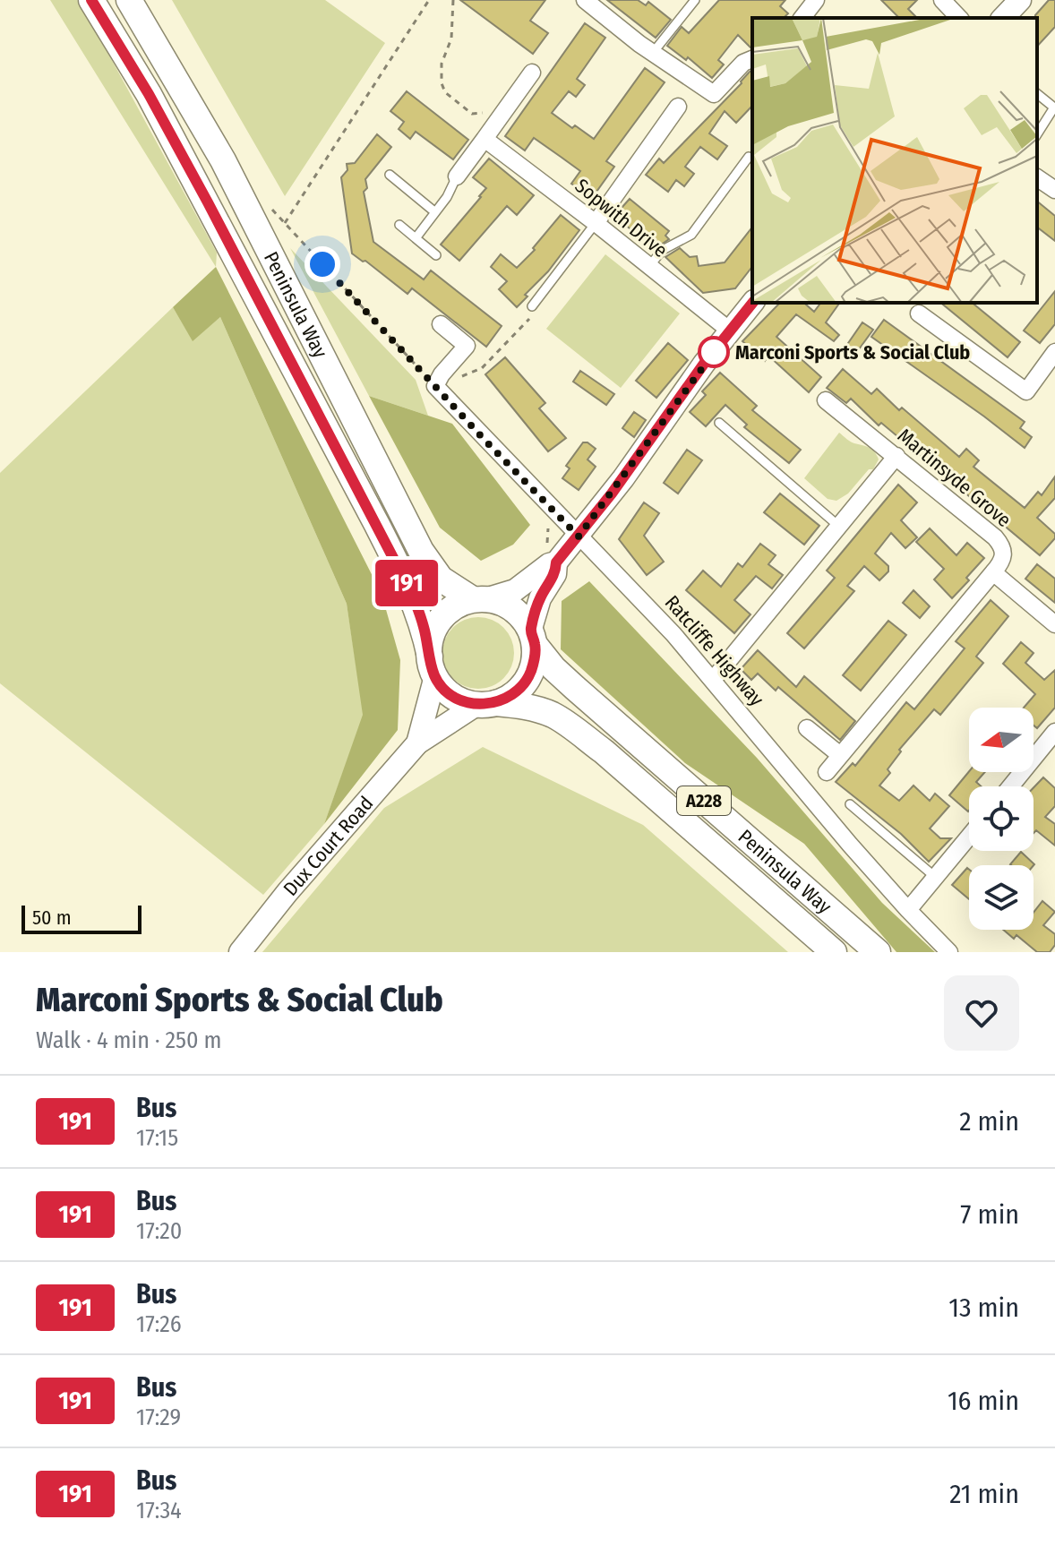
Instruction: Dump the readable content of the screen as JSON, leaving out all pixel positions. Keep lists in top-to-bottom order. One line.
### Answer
{"streets":{"main road":["Peninsula Way","A228"],"street":["Sopwith Drive","Martinsyde Grove","Ratcliffe Highway","Dux Court Road"]},"crossings":[["Peninsula Way","Dux Court Road"]],"places":["Marconi Sports & Social Club"],"lines":["bus line 191"],"scale_bar":"50 m","north":"left","page":{"on_map":"191","scale":"50 m","heading":["Marconi Sports & Social Club","Walk · 4 min · 250 m"],"list":[{"mark":"191","name":"Bus","note":"17:15","value":"2 min"},{"mark":"191","name":"Bus","note":"17:20","value":"7 min"},{"mark":"191","name":"Bus","note":"17:26","value":"13 min"},{"mark":"191","name":"Bus","note":"17:29","value":"16 min"},{"mark":"191","name":"Bus","note":"17:34","value":"21 min"}]}}
